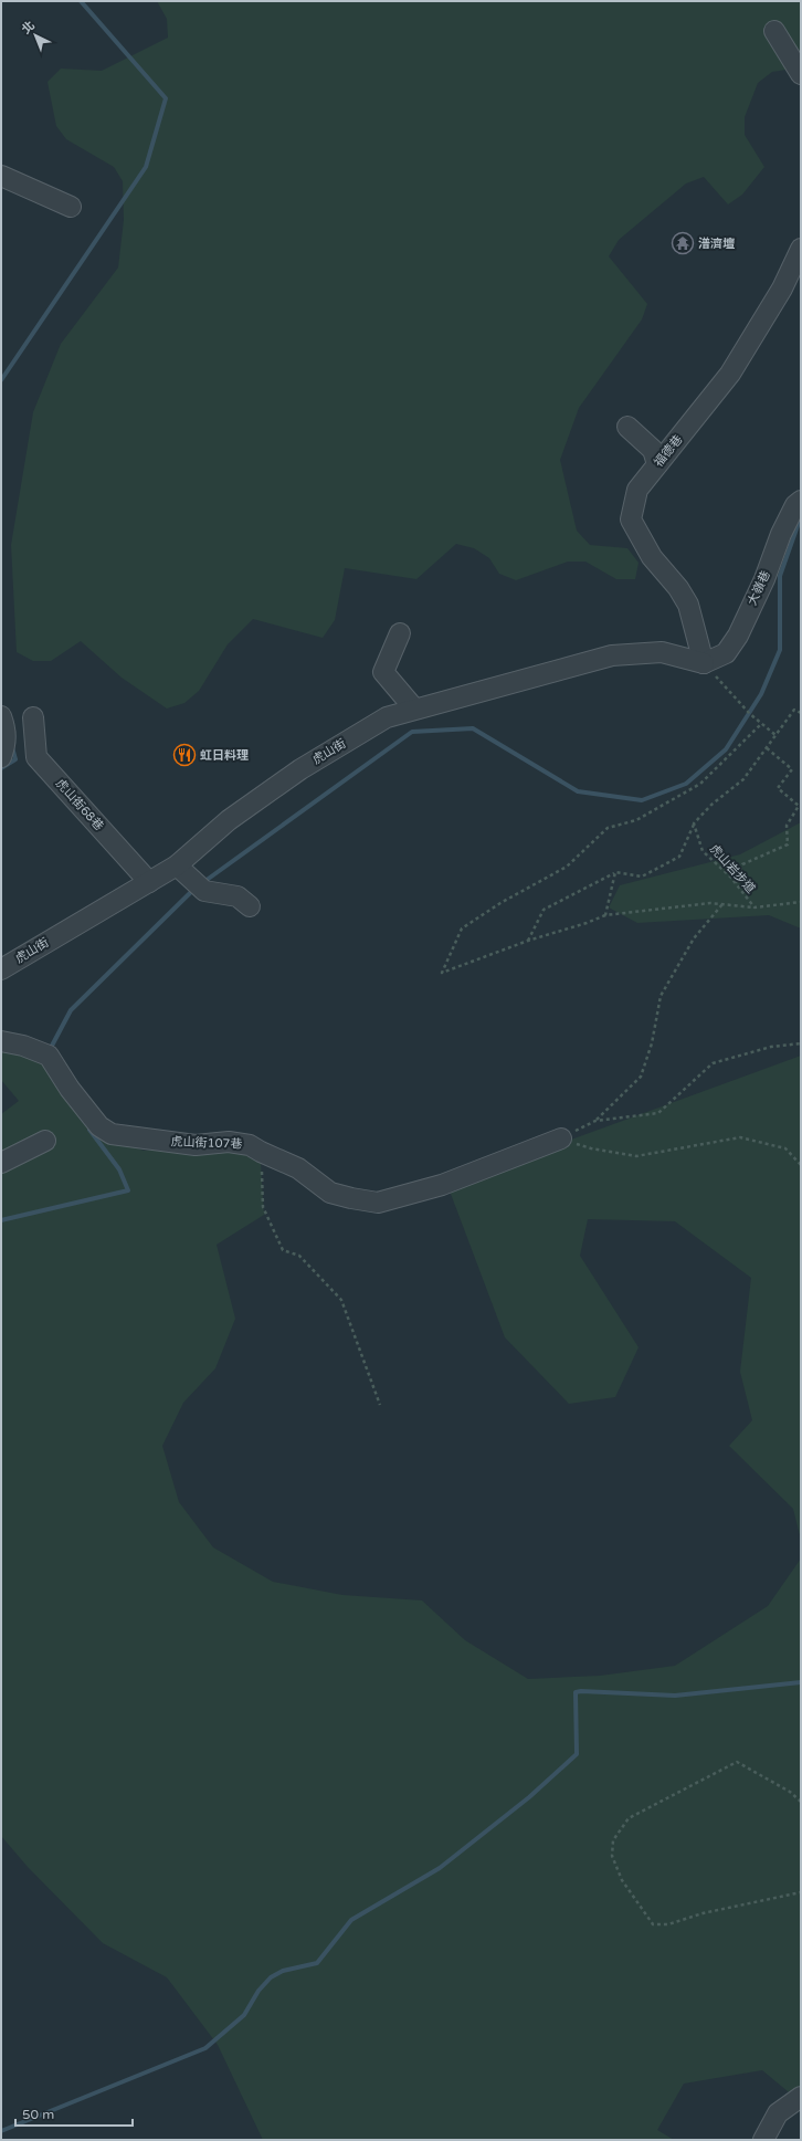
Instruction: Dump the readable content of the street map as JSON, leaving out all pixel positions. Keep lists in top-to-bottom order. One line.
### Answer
{"streets":{"street":["福德巷","大嶺巷","虎山街","虎山街68巷","虎山街107巷"],"path":["虎山岩步道"]},"crossings":[["福德巷","大嶺巷"],["福德巷","虎山街"],["大嶺巷","虎山街"],["虎山街","虎山街68巷"]],"places":{"temple":["潽濟壇"],"restaurant":["虹日料理"]},"scale_bar":"50 m","north":"top left"}
